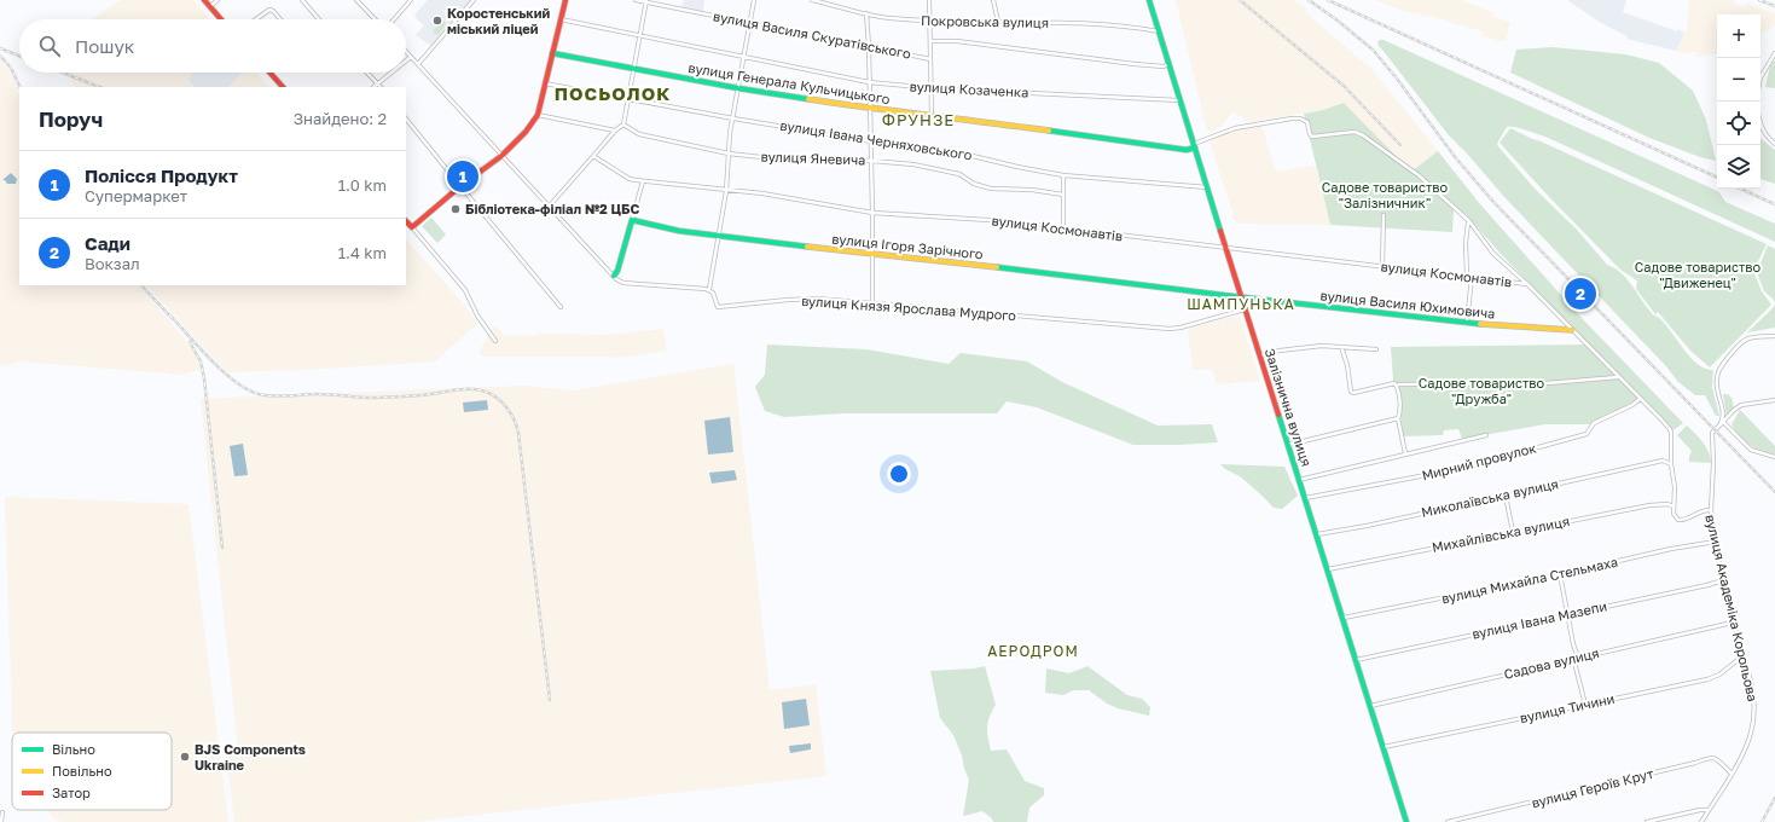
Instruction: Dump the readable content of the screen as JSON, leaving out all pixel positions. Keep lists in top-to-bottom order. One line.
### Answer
{"streets":{"street":["Покровська вулиця","вулиця Василя Скуратівського","вулиця Генерала Кульчицького","вулиця Козаченка","вулиця Івана Черняховського","вулиця Яневича","вулиця Космонавтів","вулиця Ігоря Зарічного","вулиця Василя Юхимовича","вулиця Князя Ярослава Мудрого","Залізнична вулиця","Мирний провулок","Миколаївська вулиця","Михайлівська вулиця","вулиця Михайла Стельмаха","вулиця Академіка Корольова","вулиця Івана Мазепи","Садова вулиця","вулиця Тичини","вулиця Героїв Крут"]},"crossings":[["Покровська вулиця","Залізнична вулиця"],["вулиця Василя Скуратівського","Залізнична вулиця"],["вулиця Генерала Кульчицького","Залізнична вулиця"],["вулиця Козаченка","Залізнична вулиця"],["вулиця Івана Черняховського","Залізнична вулиця"],["вулиця Космонавтів","Залізнична вулиця"],["вулиця Ігоря Зарічного","вулиця Василя Юхимовича"],["вулиця Ігоря Зарічного","Залізнична вулиця"],["вулиця Василя Юхимовича","Залізнична вулиця"],["вулиця Князя Ярослава Мудрого","Залізнична вулиця"],["Залізнична вулиця","Мирний провулок"],["Залізнична вулиця","Миколаївська вулиця"],["Залізнична вулиця","Михайлівська вулиця"],["Залізнична вулиця","вулиця Михайла Стельмаха"],["Залізнична вулиця","вулиця Івана Мазепи"],["Залізнична вулиця","Садова вулиця"],["Залізнична вулиця","вулиця Тичини"],["Михайлівська вулиця","вулиця Академіка Корольова"],["вулиця Михайла Стельмаха","вулиця Академіка Корольова"],["вулиця Академіка Корольова","вулиця Івана Мазепи"],["вулиця Академіка Корольова","Садова вулиця"],["вулиця Академіка Корольова","вулиця Тичини"],["вулиця Академіка Корольова","вулиця Героїв Крут"]],"districts":["ПОСЬОЛОК","ФРУНЗЕ","ШАМПУНЬКА","АЕРОДРОМ"],"parks":["Садове товариство \"Залізничник\"","Садове товариство \"Движенец\"","Садове товариство \"Дружба\""],"places":["Коростенський міський ліцей","Бібліотека-філіал №2 ЦБС","BJS Components Ukraine"],"legend":["Вільно","Повільно","Затор"],"page":{"map_buttons":["+","−"],"search":"Пошук","heading":["Поруч","Знайдено: 2"],"list":[{"mark":"1","name":"Полісся Продукт","note":"Супермаркет","value":"1.0 km"},{"mark":"2","name":"Сади","note":"Вокзал","value":"1.4 km"}],"pins":["1","2"]}}
